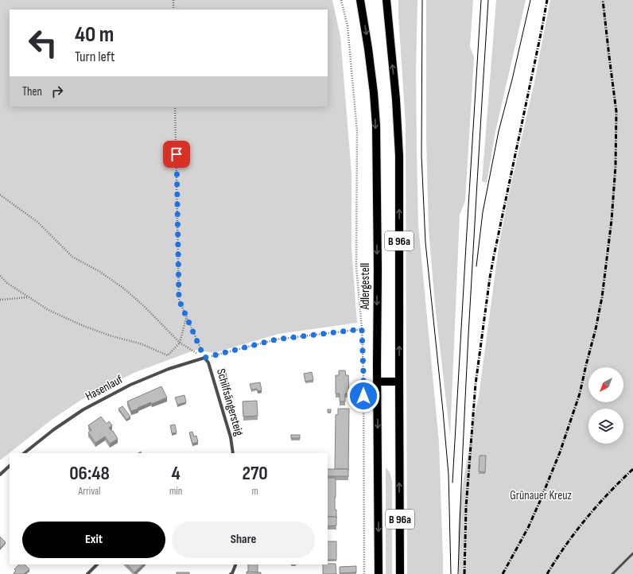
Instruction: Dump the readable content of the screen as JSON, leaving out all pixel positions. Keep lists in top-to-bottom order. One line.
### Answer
{"streets":{"main road":["B 96a","Adlergestell"],"street":["Hasenlauf","Schilfsängersteig"]},"crossings":[["Hasenlauf","Schilfsängersteig"]],"parks":["Grünauer Kreuz"],"north":"bottom left","page":{"turn":["40 m","Turn left"],"then":"Then","eta":["06:48","Arrival","4","min","270","m"],"buttons":["Exit","Share"]}}
